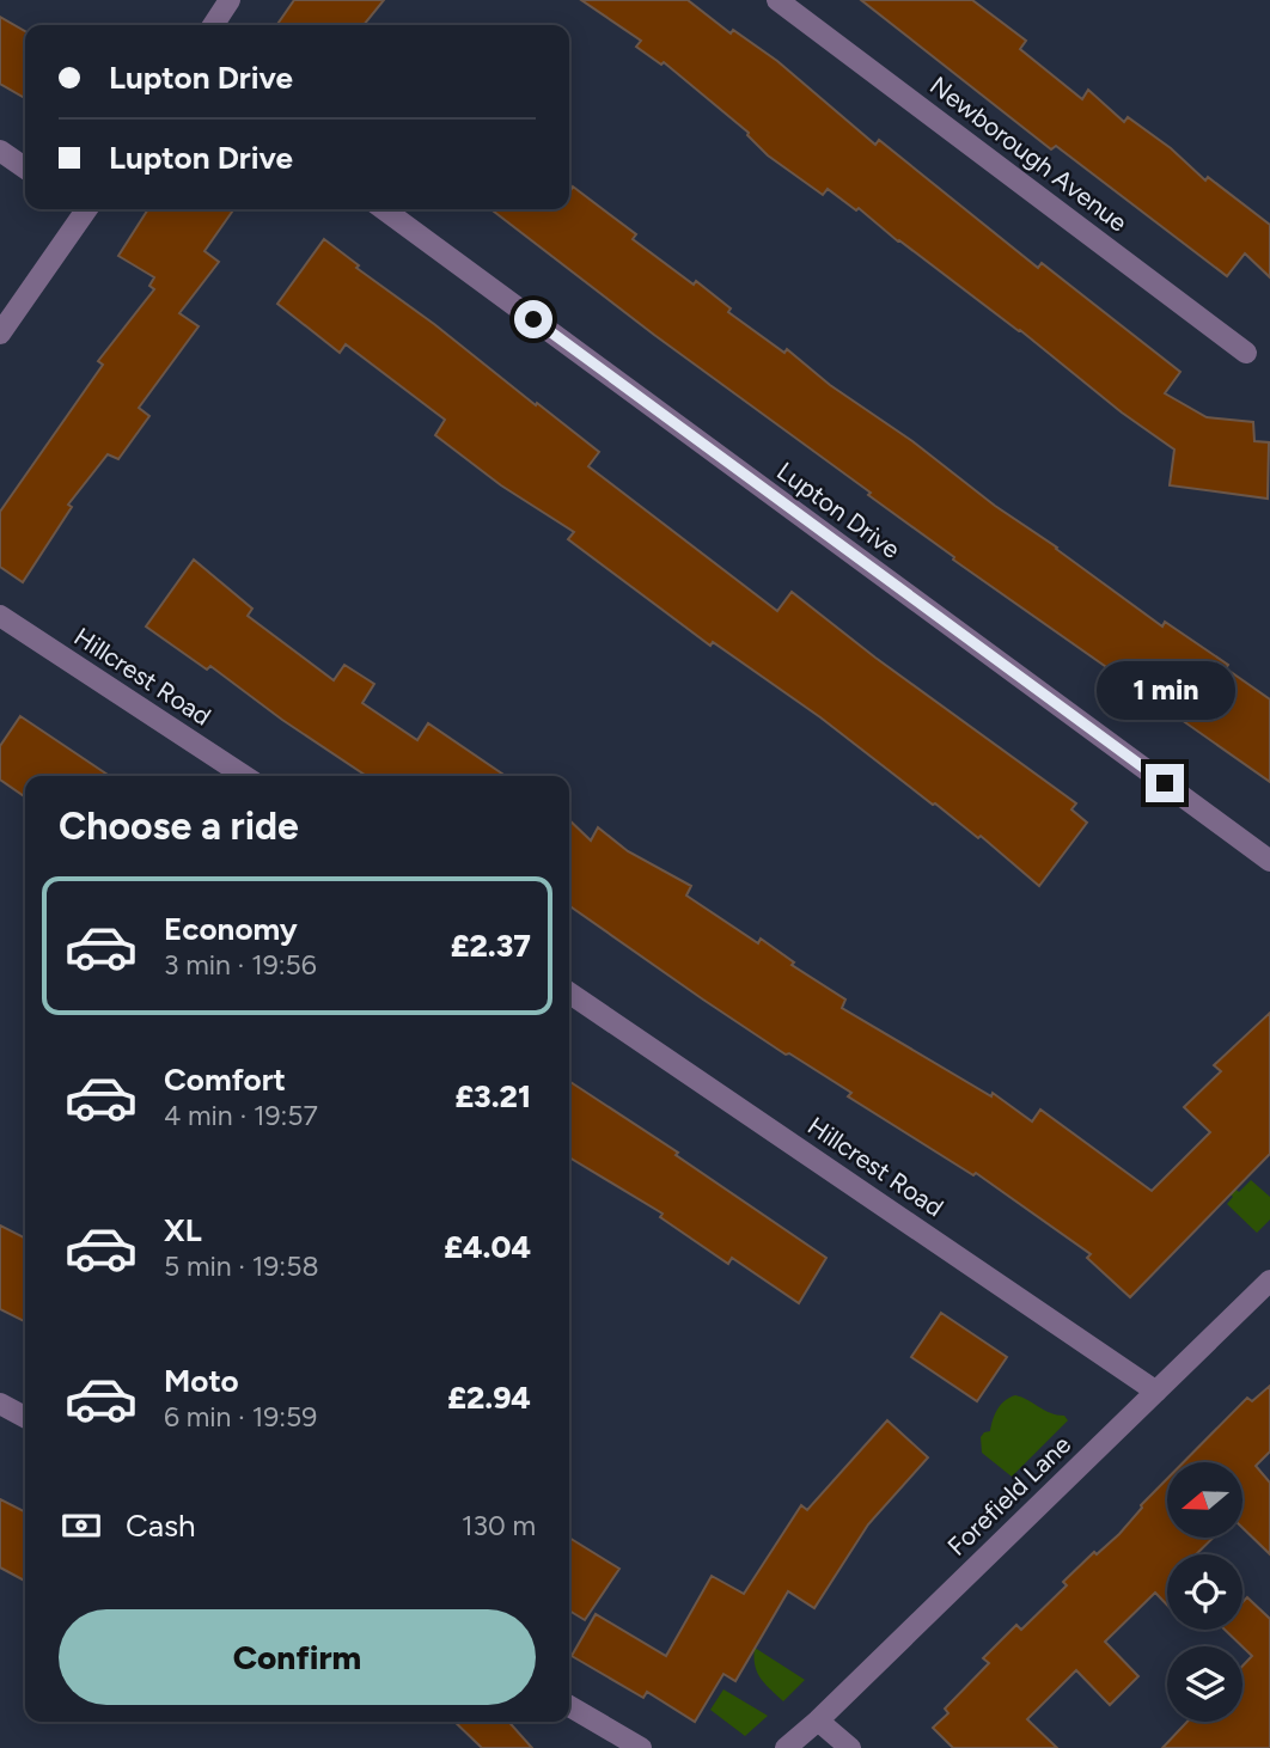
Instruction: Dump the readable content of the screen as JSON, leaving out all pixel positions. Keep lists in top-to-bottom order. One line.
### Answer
{"streets":{"street":["Newborough Avenue","Lupton Drive","Hillcrest Road","Forefield Lane"]},"crossings":[["Hillcrest Road","Forefield Lane"]],"north":"left","page":{"banner":["Lupton Drive","Lupton Drive"],"bubble":"1 min","heading":"Choose a ride","list":[{"name":"Economy","note":"3 min · 19:56","value":"£2.37"},{"name":"Comfort","note":"4 min · 19:57","value":"£3.21"},{"name":"XL","note":"5 min · 19:58","value":"£4.04"},{"name":"Moto","note":"6 min · 19:59","value":"£2.94"}],"pay":["Cash","130 m"],"buttons":"Confirm"}}
